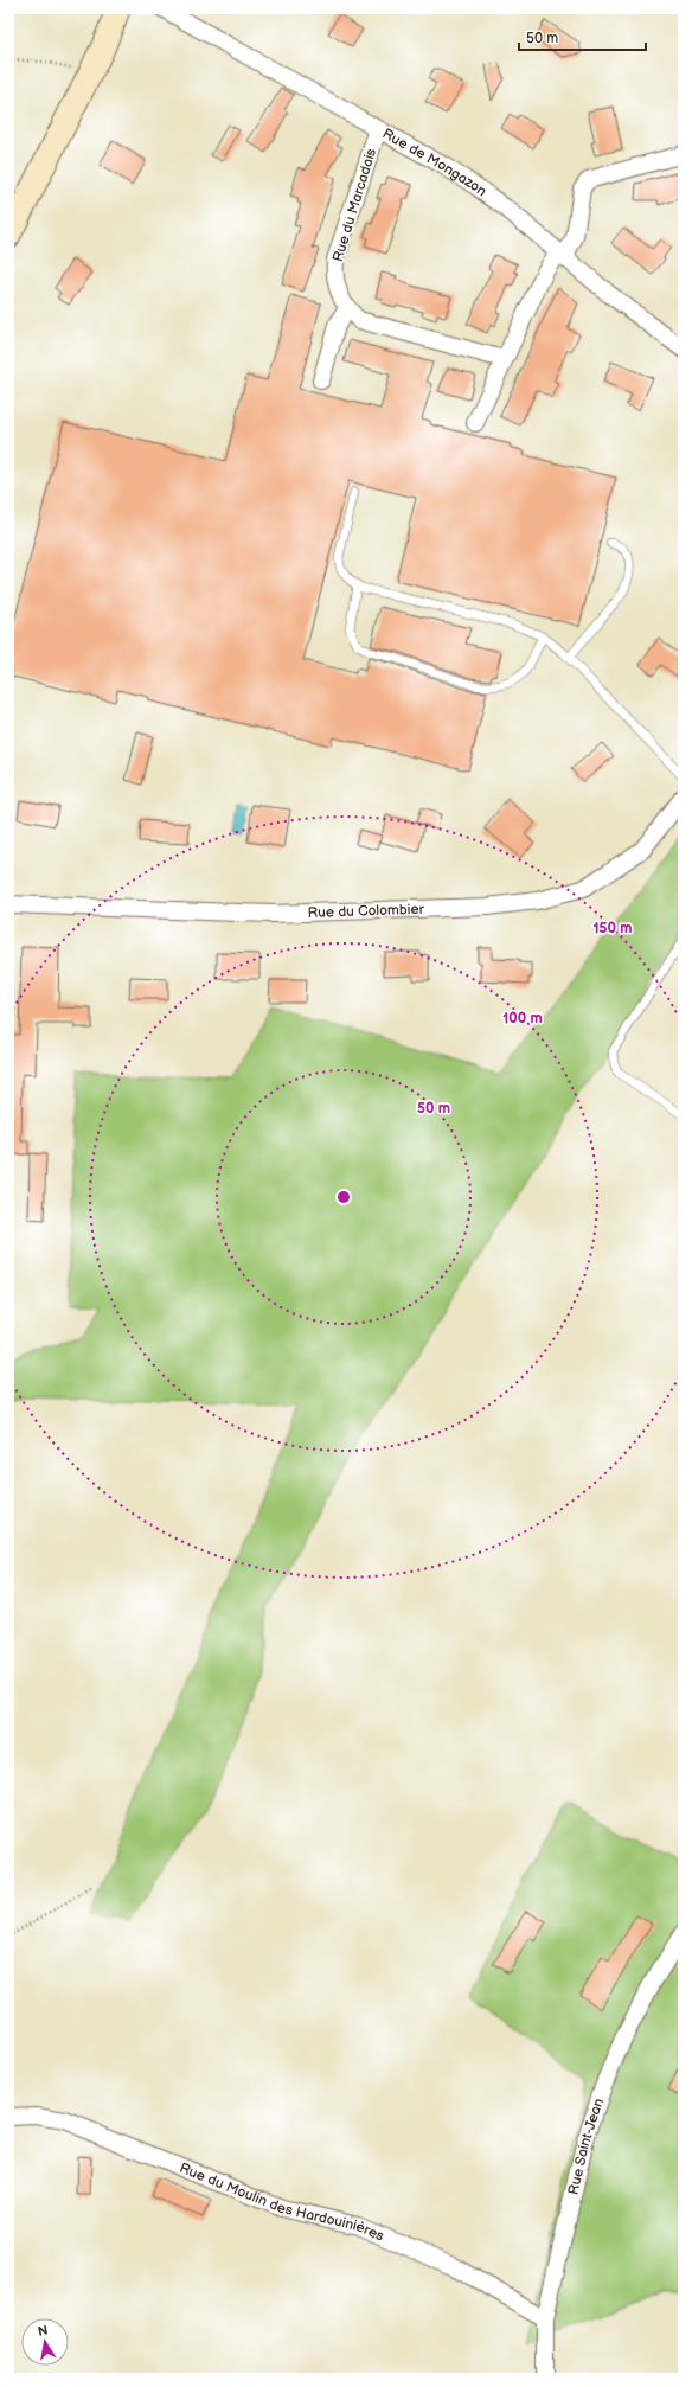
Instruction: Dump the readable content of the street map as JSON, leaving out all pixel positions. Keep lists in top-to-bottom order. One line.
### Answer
{"streets":{"street":["Rue de Mongazon","Rue du Marcadais","Rue du Colombier","Rue Saint-Jean","Rue du Moulin des Hardouinières"]},"crossings":[["Rue de Mongazon","Rue du Marcadais"],["Rue Saint-Jean","Rue du Moulin des Hardouinières"]],"scale_bar":"50 m","north":"top","rings":["150 m","100 m","50 m"]}
